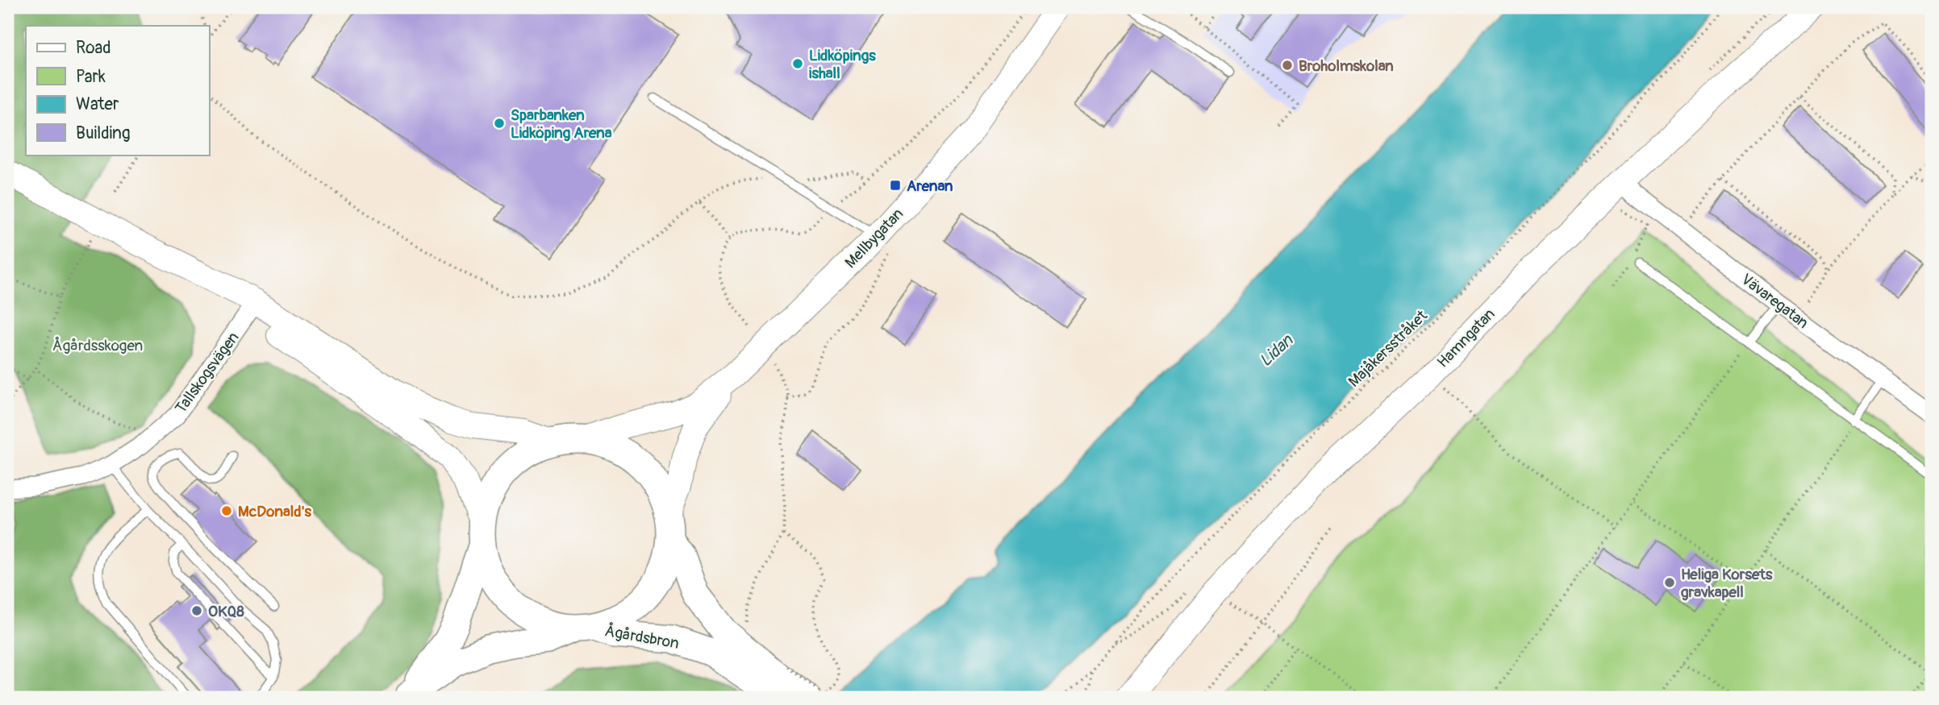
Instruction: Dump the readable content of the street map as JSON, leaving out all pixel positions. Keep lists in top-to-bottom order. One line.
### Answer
{"streets":{"main road":["Mellbygatan","Hamngatan","Ågårdsbron"],"street":["Vävaregatan","Tallskogsvägen"],"path":["Majåkersstråket"]},"crossings":[["Mellbygatan","Ågårdsbron"],["Vävaregatan","Hamngatan"]],"water":["Lidan"],"parks":["Ågårdsskogen"],"places":{"other":["Lidköpings ishall","Broholmskolan","Sparbanken Lidköping Arena","McDonald's","Heliga Korsets gravkapell","OKQ8"],"transit":["Arenan"]},"legend":["Road","Park","Water","Building"]}
